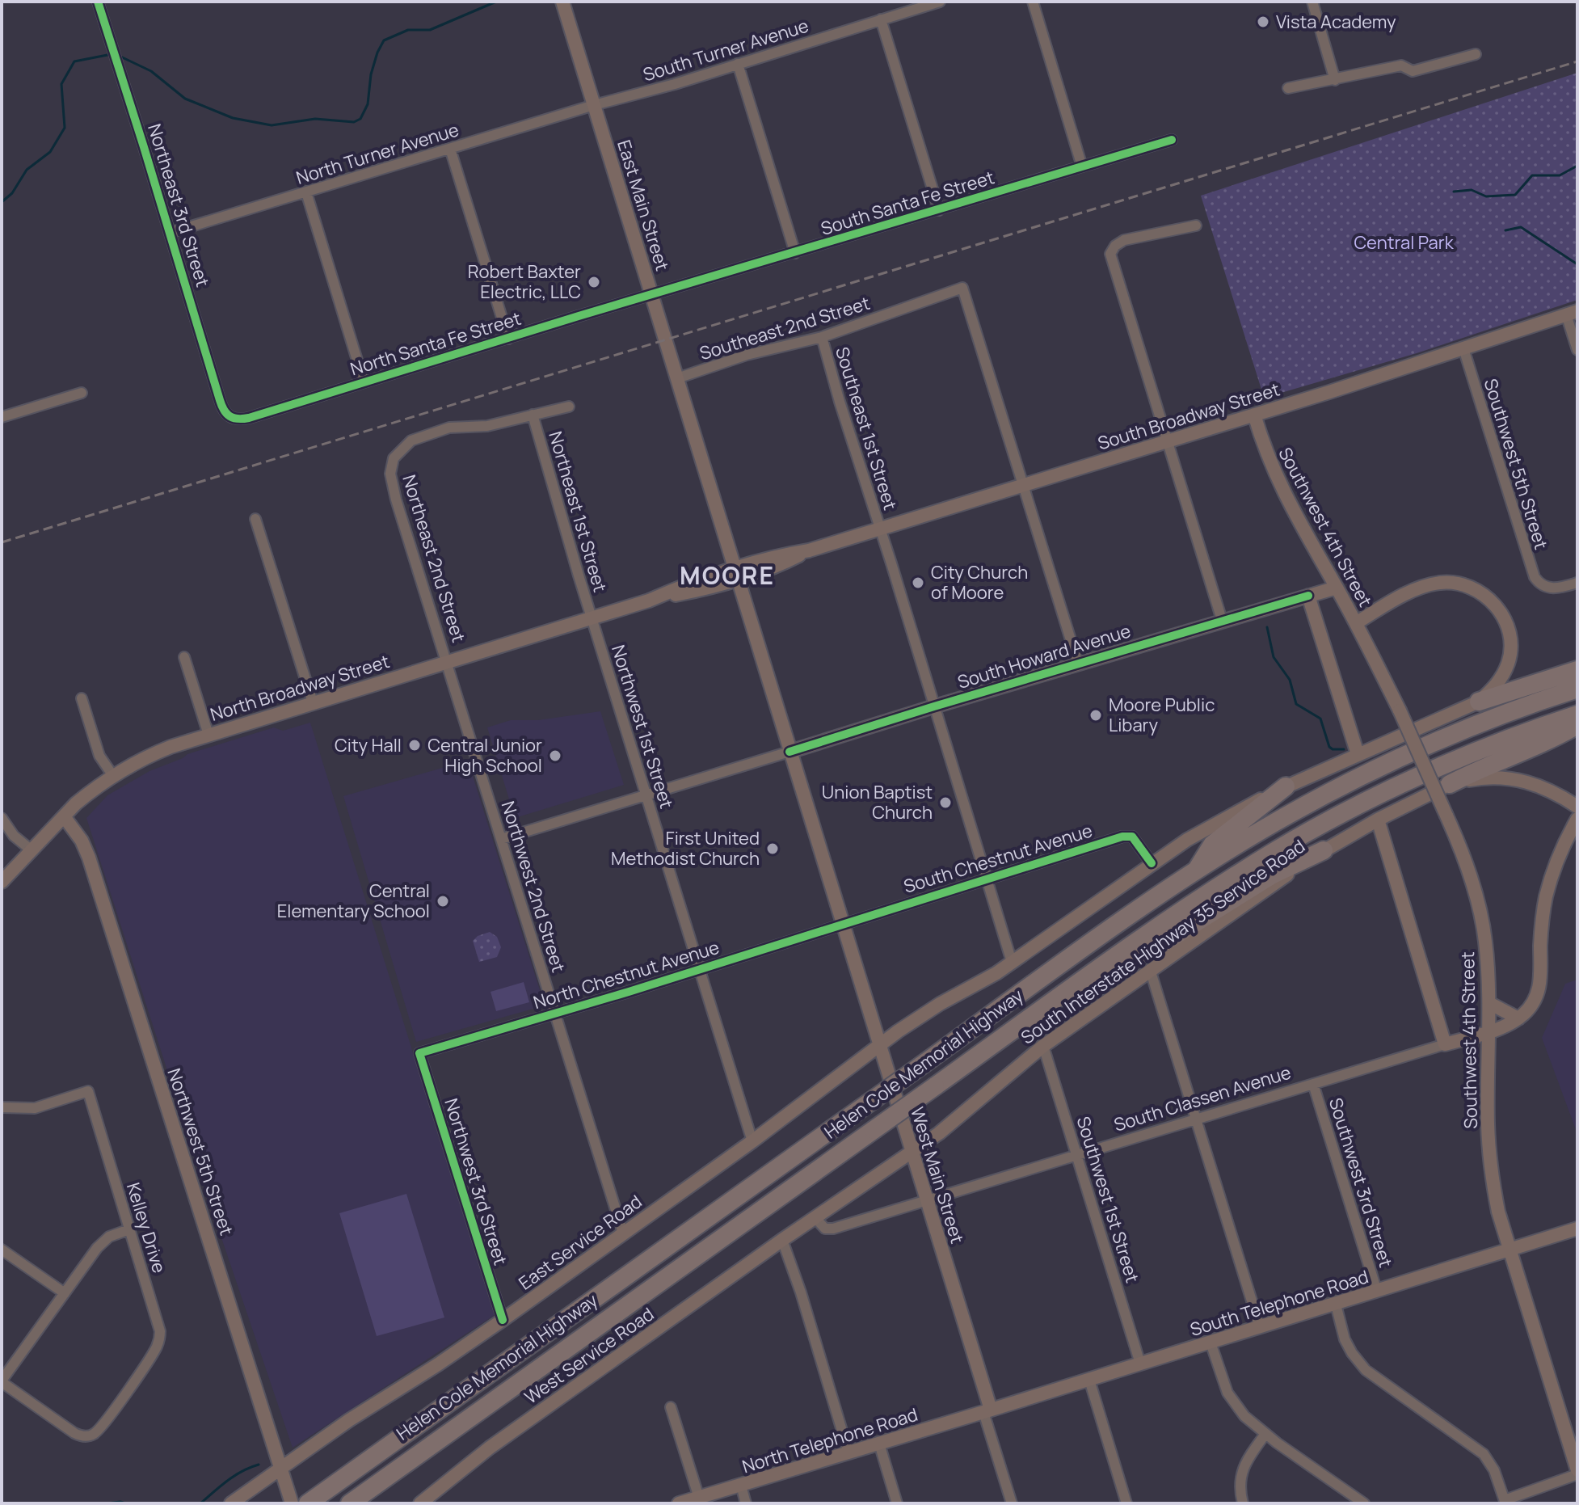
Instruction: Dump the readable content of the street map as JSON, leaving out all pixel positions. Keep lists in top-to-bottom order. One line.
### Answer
{"streets":{"highway":["Helen Cole Memorial Highway"],"main road":["East Main Street","South Broadway Street","Southwest 4th Street","South Howard Avenue","North Broadway Street","South Interstate Highway 35 Service Road","South Classen Avenue","Northwest 5th Street","West Main Street","East Service Road","South Telephone Road","West Service Road","North Telephone Road"],"street":["South Turner Avenue","North Turner Avenue","South Santa Fe Street","Northeast 3rd Street","Southeast 2nd Street","North Santa Fe Street","Southeast 1st Street","Southwest 5th Street","Northeast 1st Street","Northeast 2nd Street","Northwest 1st Street","South Chestnut Avenue","Northwest 2nd Street","North Chestnut Avenue","Northwest 3rd Street","Southwest 3rd Street","Southwest 1st Street","Kelley Drive"]},"crossings":[["South Turner Avenue","North Turner Avenue"],["South Turner Avenue","East Main Street"],["North Turner Avenue","Northeast 3rd Street"],["North Turner Avenue","East Main Street"],["South Santa Fe Street","East Main Street"],["South Santa Fe Street","North Santa Fe Street"],["Northeast 3rd Street","North Santa Fe Street"],["East Main Street","Southeast 2nd Street"],["East Main Street","North Santa Fe Street"],["East Main Street","South Broadway Street"],["East Main Street","North Broadway Street"],["East Main Street","West Main Street"],["Southeast 2nd Street","South Broadway Street"],["Southeast 2nd Street","Southeast 1st Street"],["South Broadway Street","Southeast 1st Street"],["South Broadway Street","Southwest 5th Street"],["South Broadway Street","Southwest 4th Street"],["South Broadway Street","North Broadway Street"],["South Broadway Street","West Main Street"],["Northeast 1st Street","Northeast 2nd Street"],["Northeast 1st Street","North Broadway Street"],["Northeast 1st Street","Northwest 1st Street"],["Southwest 4th Street","South Howard Avenue"],["Southwest 4th Street","South Classen Avenue"],["Southwest 4th Street","South Telephone Road"],["Northeast 2nd Street","North Broadway Street"],["Northeast 2nd Street","Northwest 2nd Street"],["South Howard Avenue","West Main Street"],["North Broadway Street","Northwest 1st Street"],["North Broadway Street","Northwest 2nd Street"],["North Broadway Street","Northwest 5th Street"],["North Broadway Street","West Main Street"],["Northwest 1st Street","North Chestnut Avenue"],["Northwest 1st Street","East Service Road"],["South Chestnut Avenue","North Chestnut Avenue"],["South Chestnut Avenue","West Main Street"],["South Chestnut Avenue","East Service Road"],["Northwest 2nd Street","North Chestnut Avenue"],["Northwest 2nd Street","East Service Road"],["South Interstate Highway 35 Service Road","South Classen Avenue"],["South Interstate Highway 35 Service Road","West Main Street"],["South Interstate Highway 35 Service Road","Southwest 1st Street"],["South Interstate Highway 35 Service Road","West Service Road"],["North Chestnut Avenue","West Main Street"],["North Chestnut Avenue","Northwest 3rd Street"],["South Classen Avenue","West Main Street"],["South Classen Avenue","Southwest 3rd Street"],["South Classen Avenue","Southwest 1st Street"],["South Classen Avenue","West Service Road"],["Northwest 5th Street","East Service Road"],["West Main Street","East Service Road"],["West Main Street","South Telephone Road"],["West Main Street","North Telephone Road"],["Northwest 3rd Street","East Service Road"],["Southwest 3rd Street","South Telephone Road"],["Southwest 1st Street","South Telephone Road"],["South Telephone Road","North Telephone Road"]],"districts":["MOORE"],"parks":["Central Park"],"places":["Vista Academy","Robert Baxter Electric, LLC","City Church of Moore","Moore Public Libary","City Hall","Central Junior High School","Union Baptist Church","First United Methodist Church","Central Elementary School"]}
